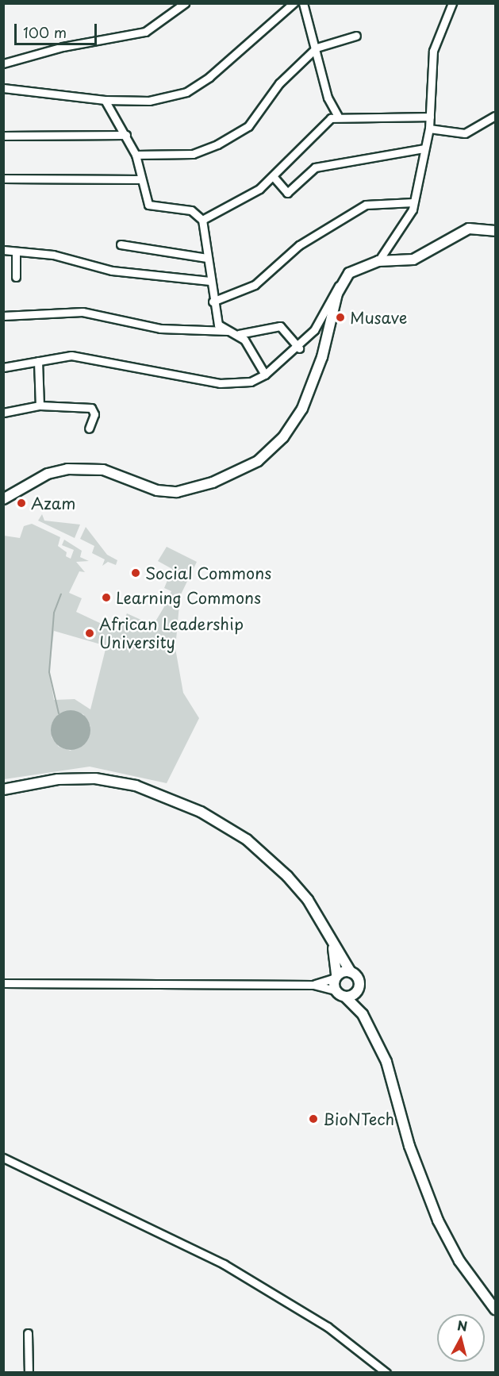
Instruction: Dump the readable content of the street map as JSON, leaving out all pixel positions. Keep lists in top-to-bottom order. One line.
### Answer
{"places":["Musave","Azam","Social Commons","Learning Commons","African Leadership University","BioNTech"],"scale_bar":"100 m","north":"top"}
